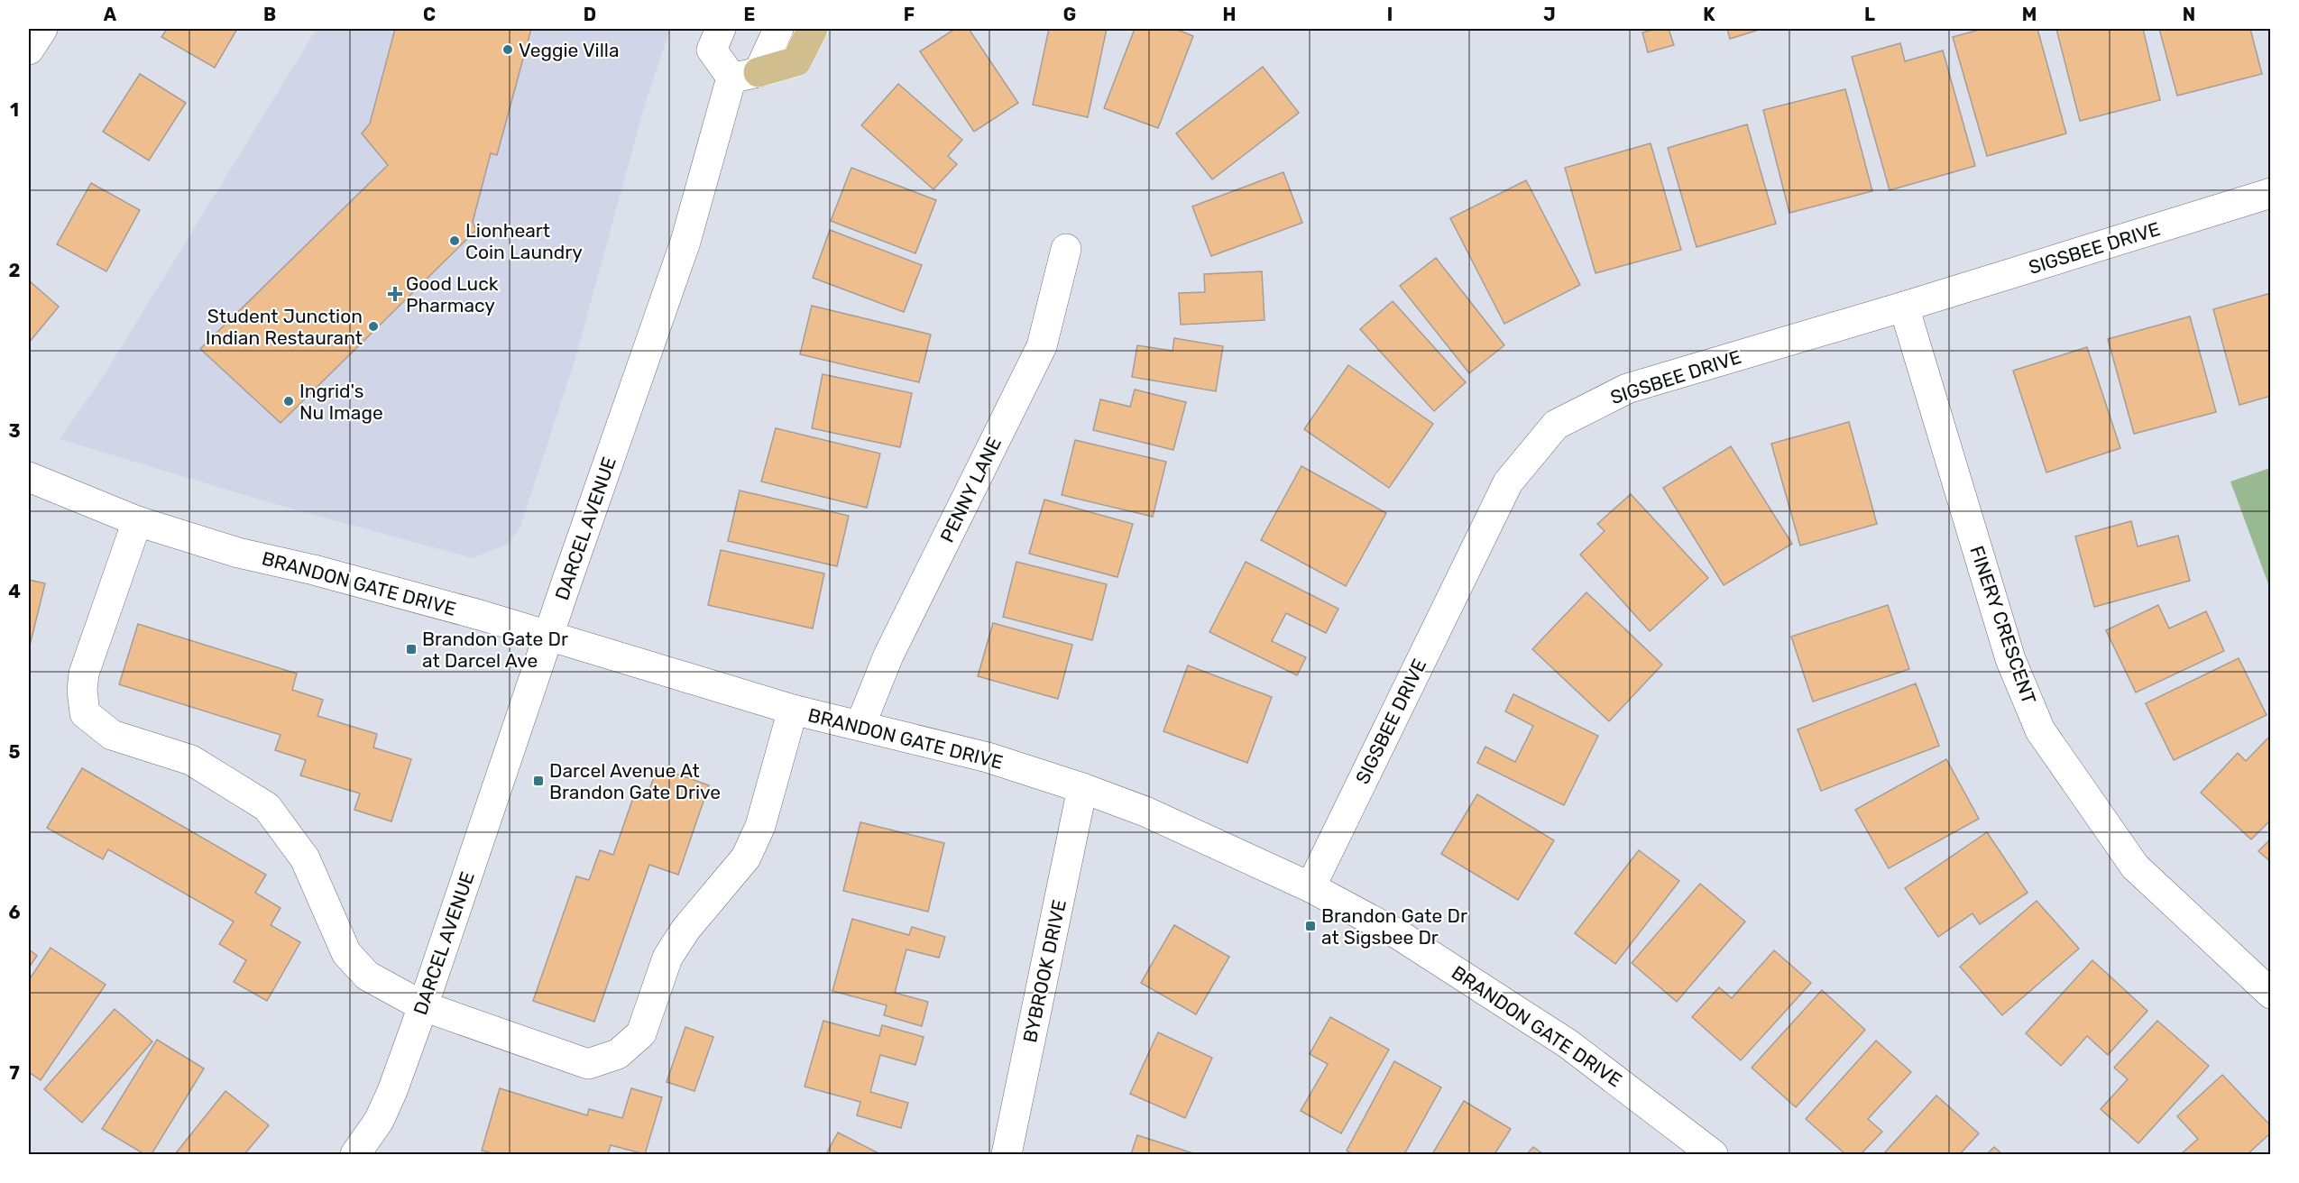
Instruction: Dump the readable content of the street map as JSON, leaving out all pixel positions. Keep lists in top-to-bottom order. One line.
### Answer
{"streets":{"street":["SIGSBEE DRIVE","PENNY LANE","DARCEL AVENUE","BRANDON GATE DRIVE","FINERY CRESCENT","BYBROOK DRIVE"]},"crossings":[["SIGSBEE DRIVE","BRANDON GATE DRIVE"],["SIGSBEE DRIVE","FINERY CRESCENT"],["PENNY LANE","BRANDON GATE DRIVE"],["DARCEL AVENUE","BRANDON GATE DRIVE"],["BRANDON GATE DRIVE","BYBROOK DRIVE"]],"places":{"other":["Veggie Villa","Lionheart Coin Laundry","Student Junction Indian Restaurant","Ingrid's Nu Image"],"health":["Good Luck Pharmacy"],"transit":["Brandon Gate Dr at Darcel Ave","Darcel Avenue At Brandon Gate Drive","Brandon Gate Dr at Sigsbee Dr"]},"grid":{"columns":["A","B","C","D","E","F","G","H","I","J","K","L","M","N"],"rows":["1","2","3","4","5","6","7"]}}
